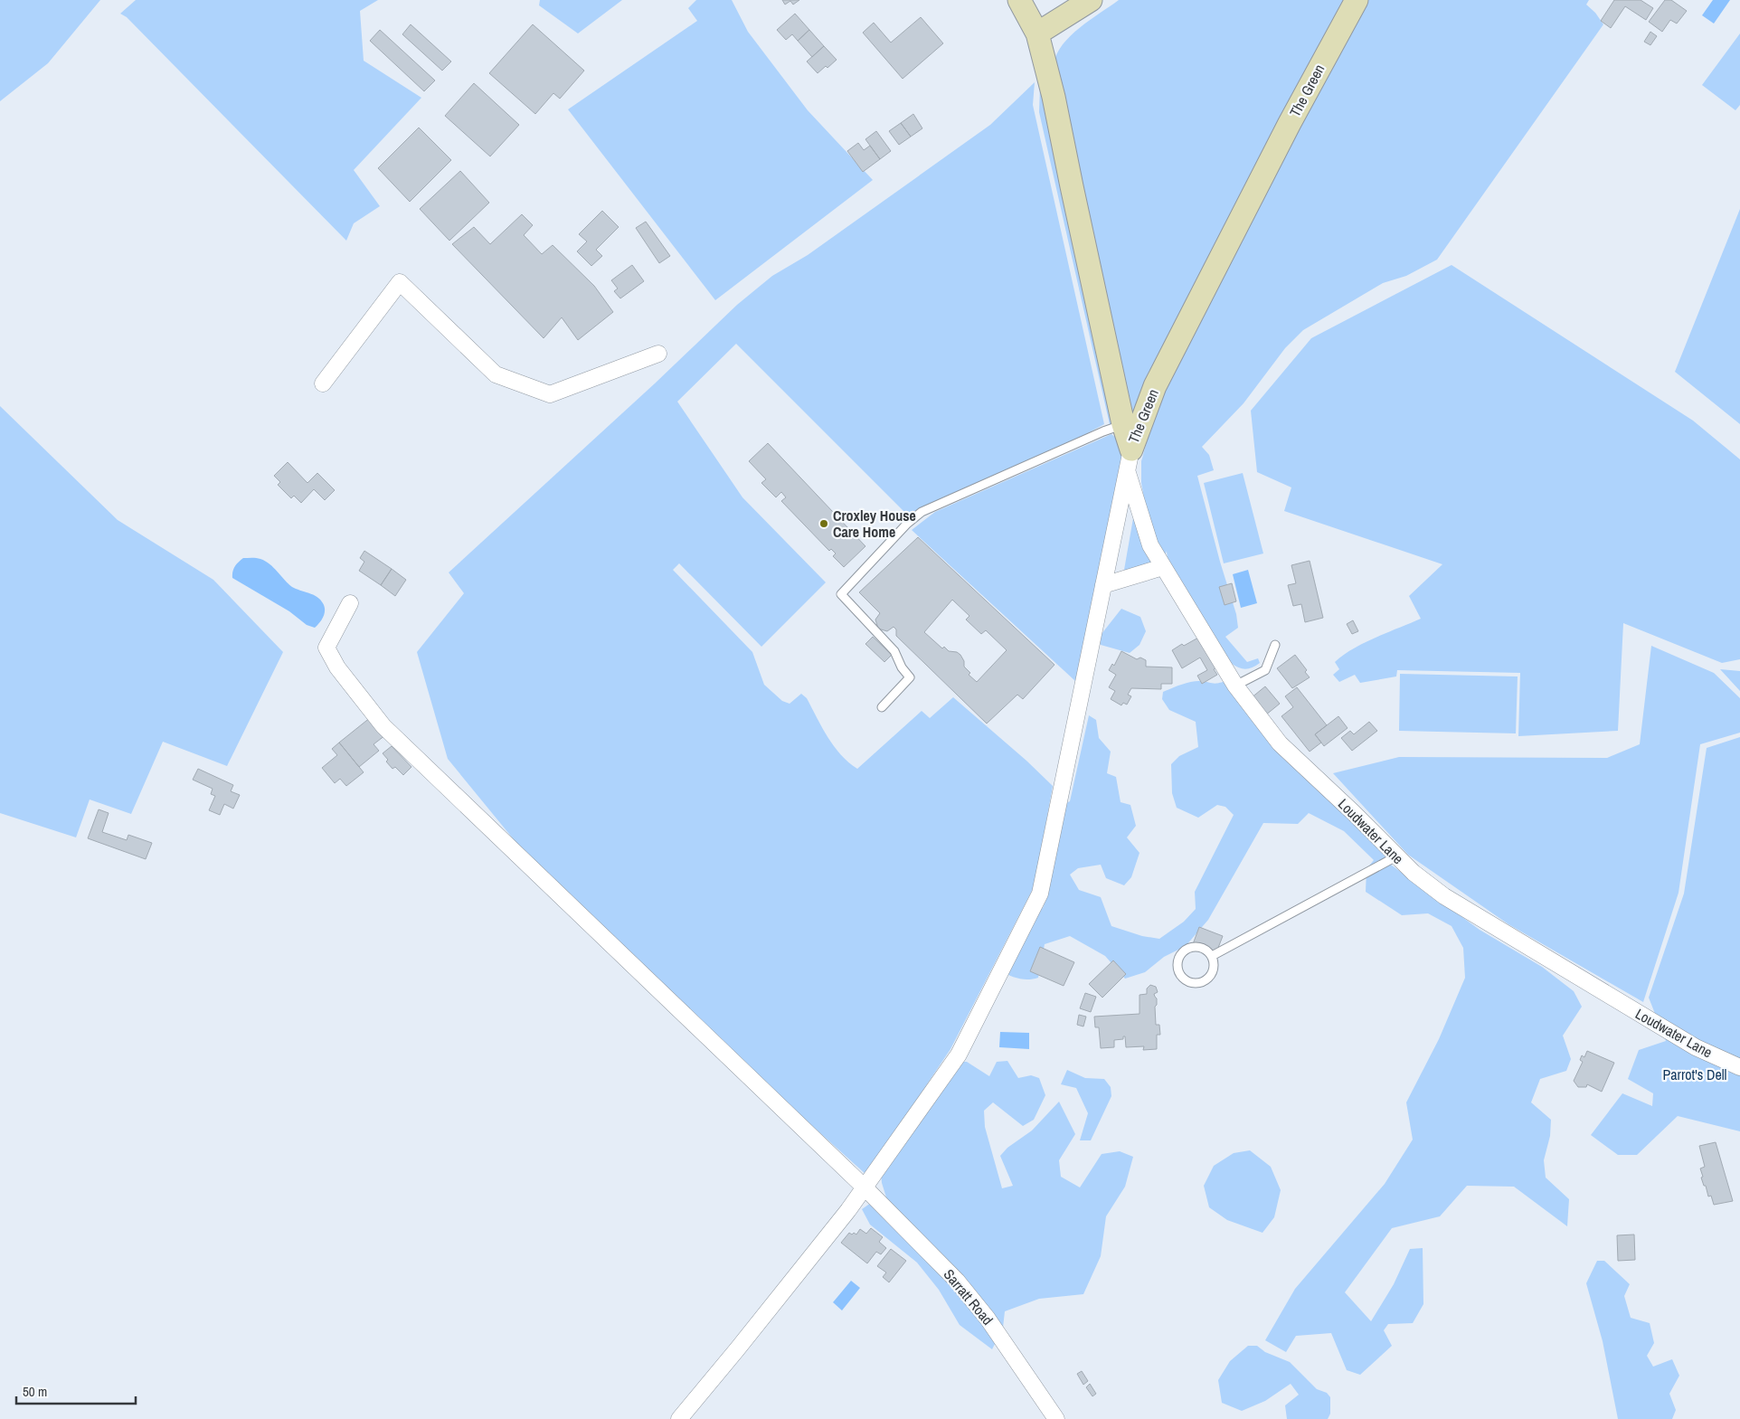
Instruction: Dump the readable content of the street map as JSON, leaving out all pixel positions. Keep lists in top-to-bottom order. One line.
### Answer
{"streets":{"street":["The Green","Loudwater Lane","Sarratt Road"]},"parks":["Parrot's Dell"],"places":["Croxley House Care Home"],"scale_bar":"50 m"}
